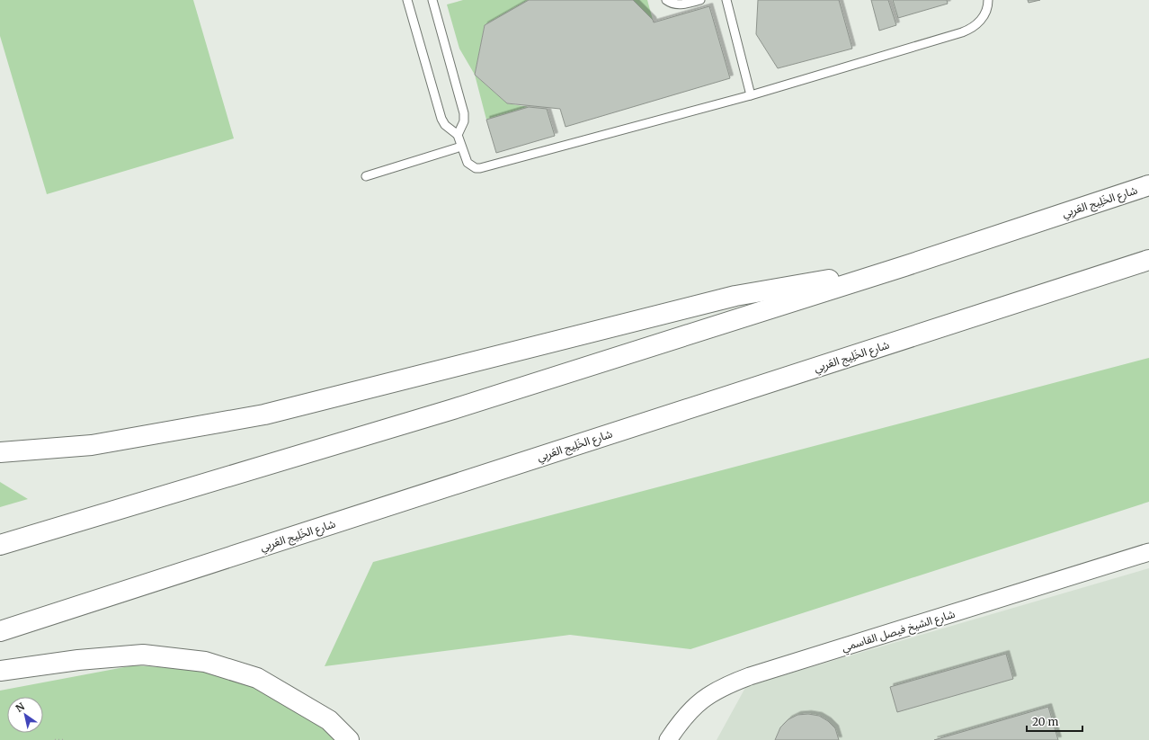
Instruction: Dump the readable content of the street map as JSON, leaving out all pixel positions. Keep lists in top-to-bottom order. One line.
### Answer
{"streets":{"highway":["شارع الخَلِيج العَربِي"],"street":["شارع الشيخ فيصل القاسمي"]},"scale_bar":"20 m","north":"top left"}
